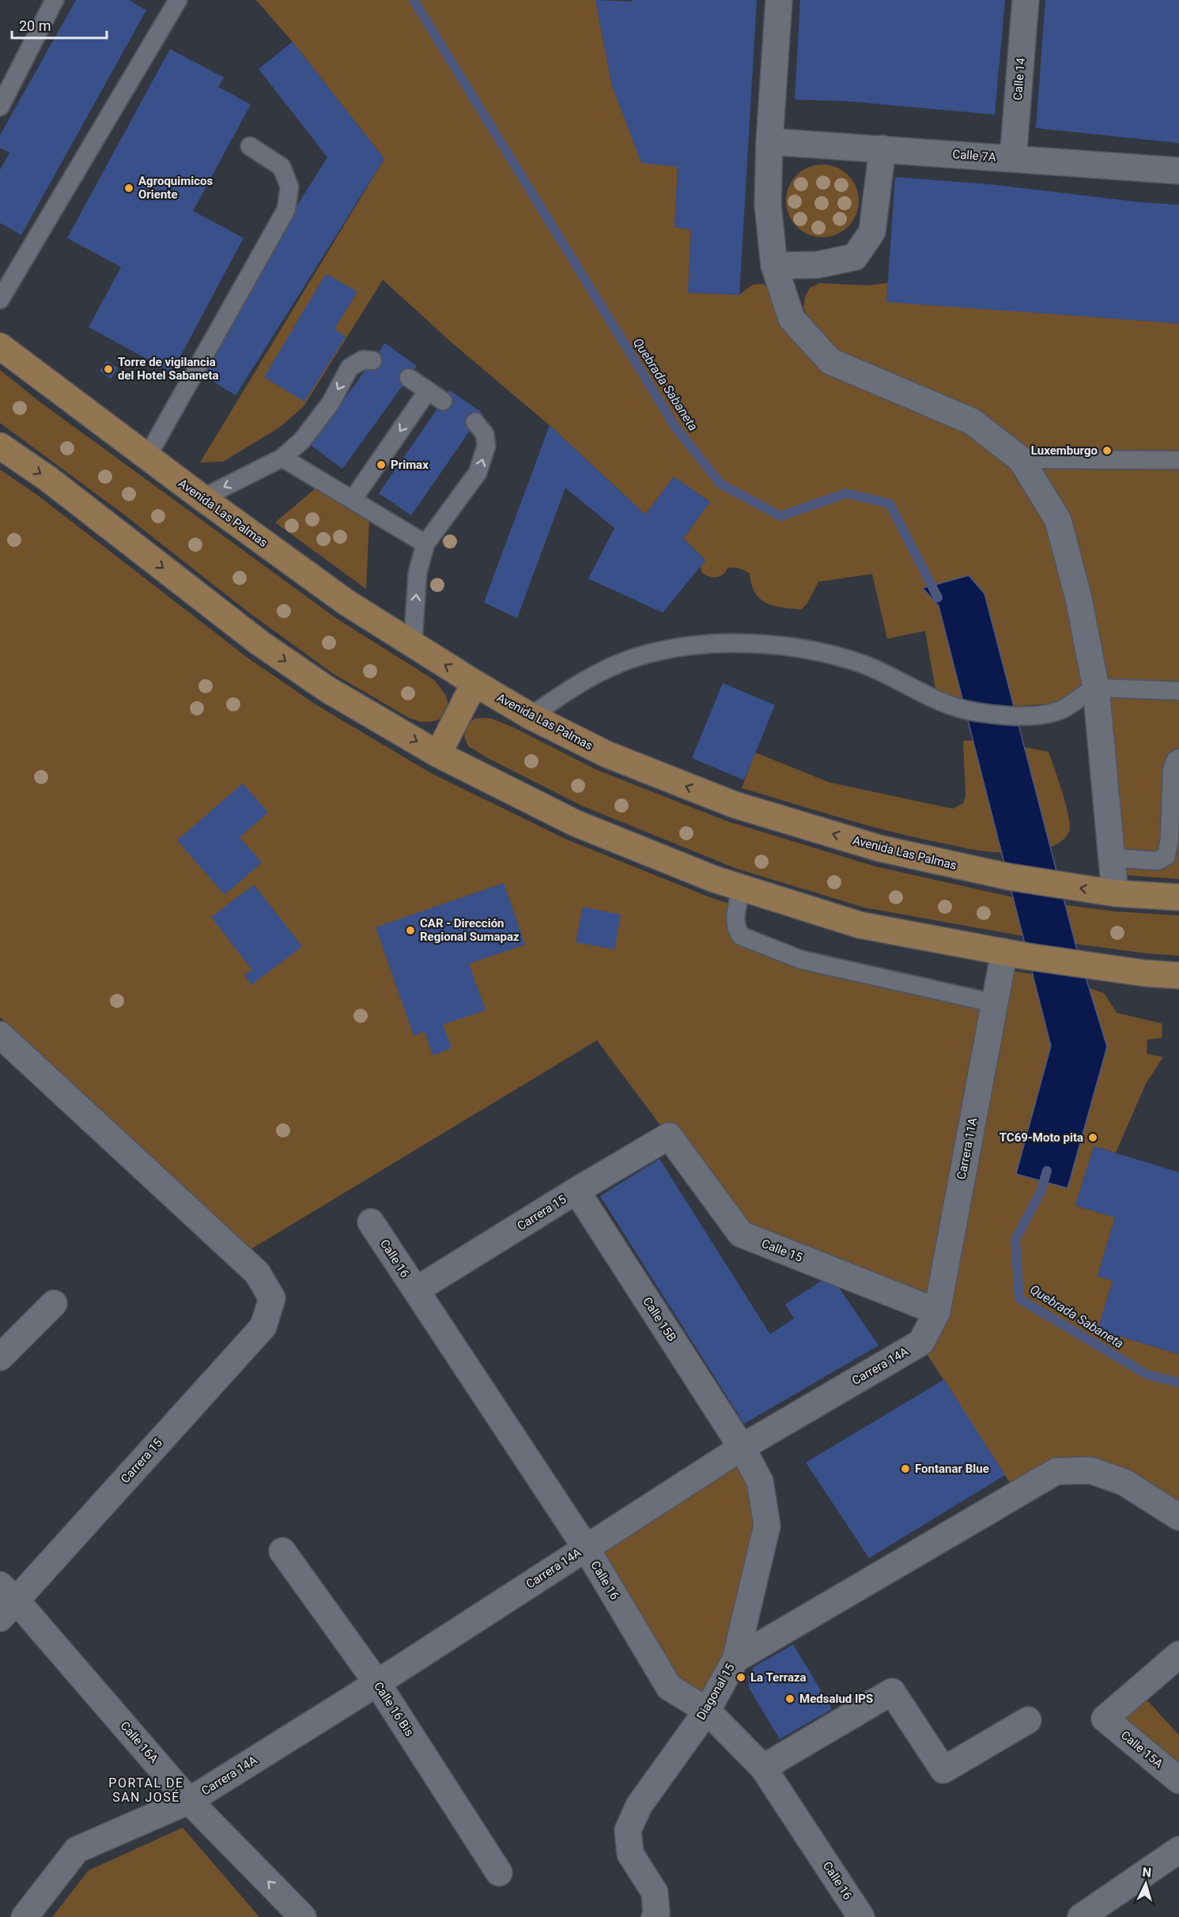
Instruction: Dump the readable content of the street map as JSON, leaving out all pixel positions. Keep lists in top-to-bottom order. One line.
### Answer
{"streets":{"main road":["Avenida Las Palmas"],"street":["Calle 14","Calle 7A","Carrera 11A","Carrera 15","Calle 15","Calle 16","Calle 15B","Carrera 14A","Diagonal 15","Calle 16 Bis","Calle 16A","Calle 15A"]},"crossings":[["Calle 14","Calle 7A"],["Carrera 11A","Calle 15"],["Carrera 11A","Carrera 14A"],["Carrera 15","Calle 15"],["Carrera 15","Calle 16"],["Carrera 15","Calle 15B"],["Carrera 15","Calle 16A"],["Calle 16","Carrera 14A"],["Calle 16","Diagonal 15"],["Calle 15B","Carrera 14A"],["Calle 15B","Diagonal 15"],["Carrera 14A","Diagonal 15"],["Carrera 14A","Calle 16 Bis"],["Carrera 14A","Calle 16A"]],"one_way":["Calle 16A"],"districts":["PORTAL DE SAN JOSÉ"],"water":["Quebrada Sabaneta"],"places":["Agroquimicos Oriente","Torre de vigilancia del Hotel Sabaneta","Luxemburgo","Primax","CAR - Dirección Regional Sumapaz","TC69-Moto pita","Fontanar Blue","La Terraza","Medsalud IPS"],"scale_bar":"20 m","north":"top"}
